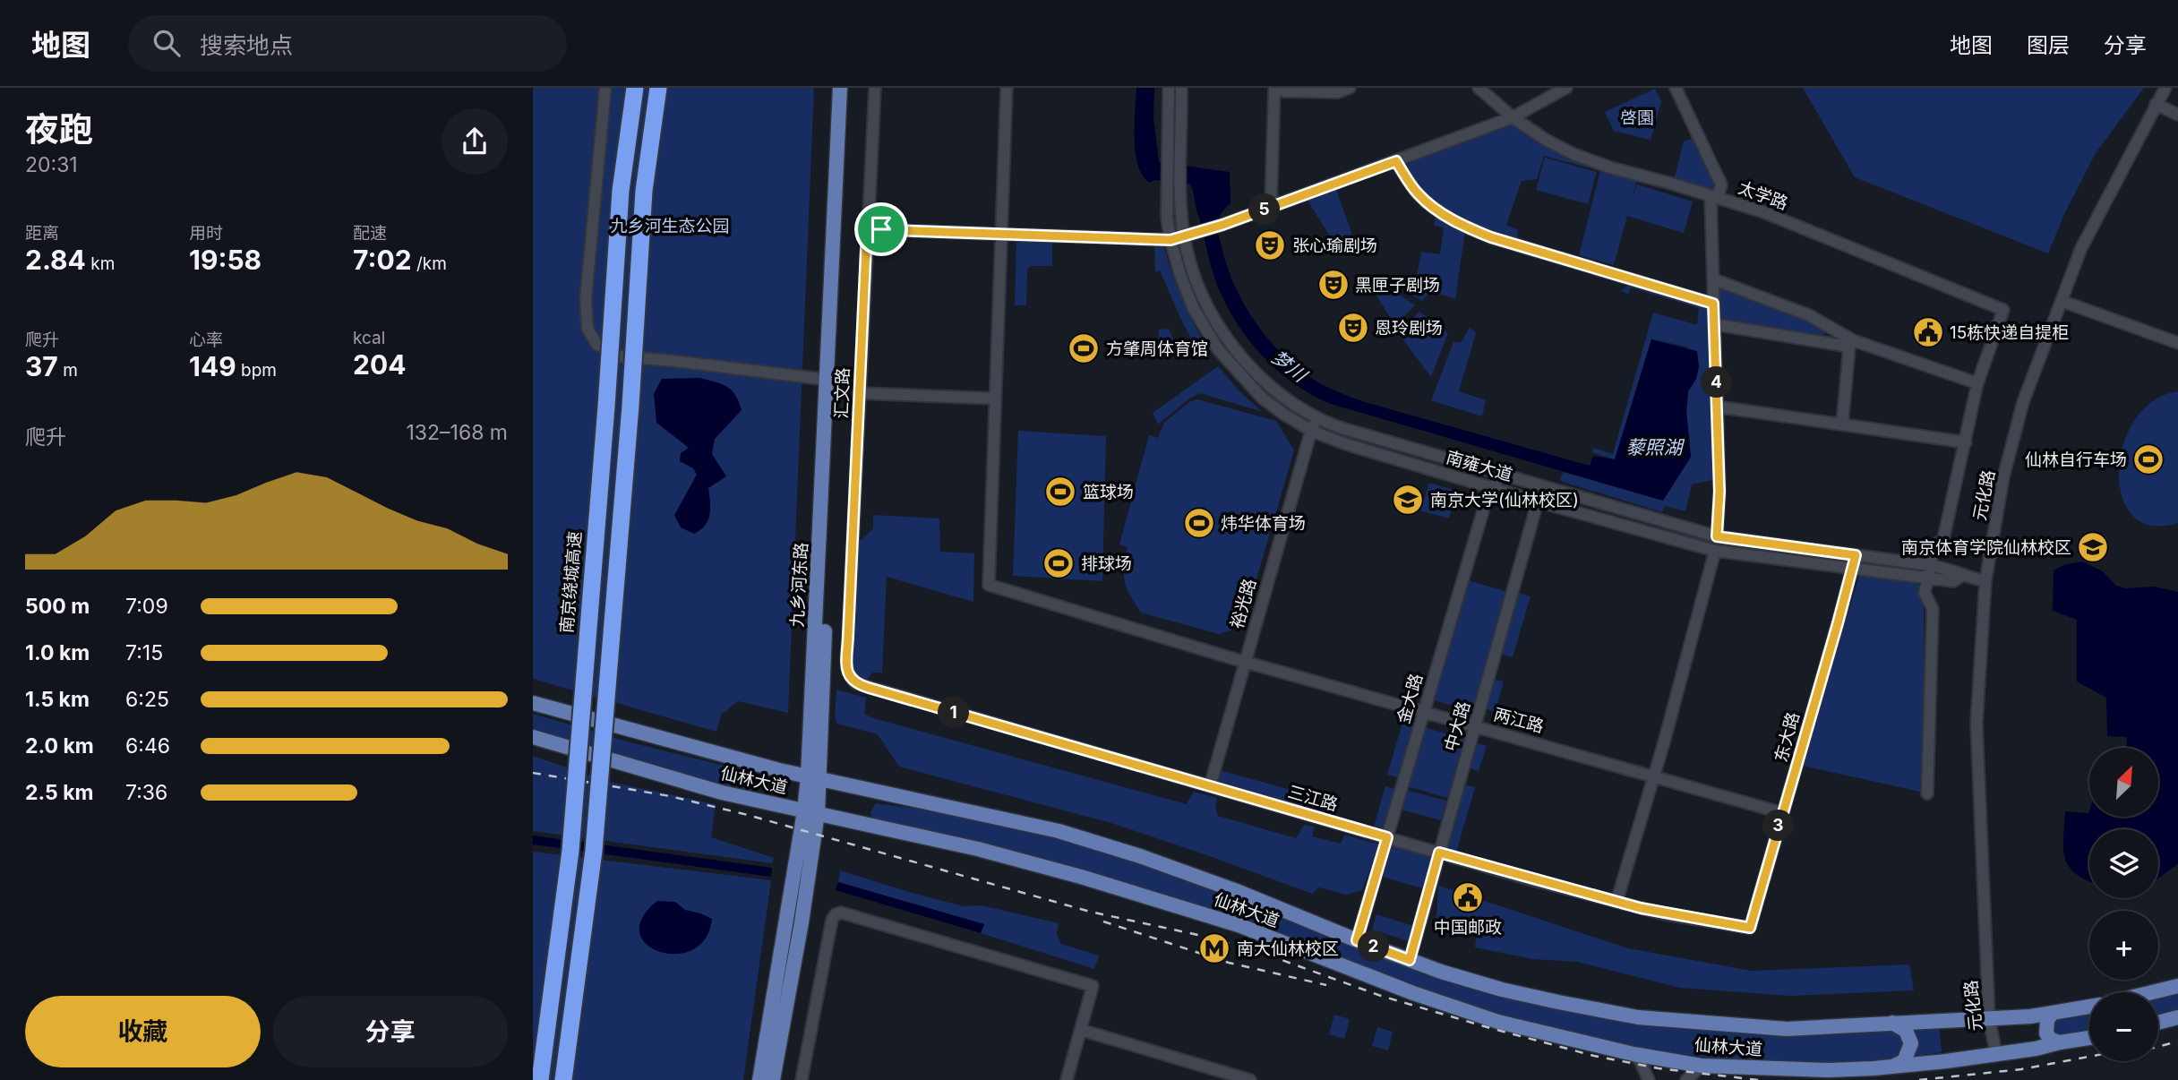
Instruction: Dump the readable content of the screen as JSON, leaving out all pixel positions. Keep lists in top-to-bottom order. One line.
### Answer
{"streets":{"highway":["南京绕城高速"],"main road":["九乡河东路","仙林大道"],"street":["太学路","汇文路","南雍大道","元化路","裕光路","金大路","两江路","中大路","东大路","三江路"]},"crossings":[["汇文路","三江路"],["南雍大道","裕光路"],["南雍大道","金大路"],["南雍大道","中大路"],["南雍大道","东大路"],["元化路","仙林大道"],["九乡河东路","仙林大道"],["裕光路","两江路"],["裕光路","三江路"],["金大路","两江路"],["金大路","仙林大道"],["金大路","三江路"],["两江路","中大路"],["两江路","东大路"],["中大路","仙林大道"],["中大路","三江路"],["东大路","三江路"]],"water":["梦川","藜照湖"],"parks":["啓園","九乡河生态公园"],"places":{"theatre":["张心瑜剧场","黑匣子剧场","恩玲剧场"],"public building":["15栋快递自提柜","中国邮政"],"sports":["方肇周体育馆","仙林自行车场","篮球场","炜华体育场","排球场"],"school or university":["南京大学(仙林校区)","南京体育学院仙林校区"],"metro station":["南大仙林校区"]},"north":"top right","page":{"header":"地图","search":"搜索地点","nav":["地图","图层","分享"],"heading":["夜跑","20:31"],"pins":["5","4","1","3","2"],"stats":[["距离","2.84 km"],["用时","19:58"],["配速","7:02 /km"],["爬升","37 m"],["心率","149 bpm"],["kcal","204"]],"chart":["爬升","132–168 m"],"list":[{"name":"500 m","note":"7:09"},{"name":"1.0 km","note":"7:15"},{"name":"1.5 km","note":"6:25"},{"name":"2.0 km","note":"6:46"},{"name":"2.5 km","note":"7:36"}],"map_buttons":["+","−"],"buttons":["收藏","分享"]}}
